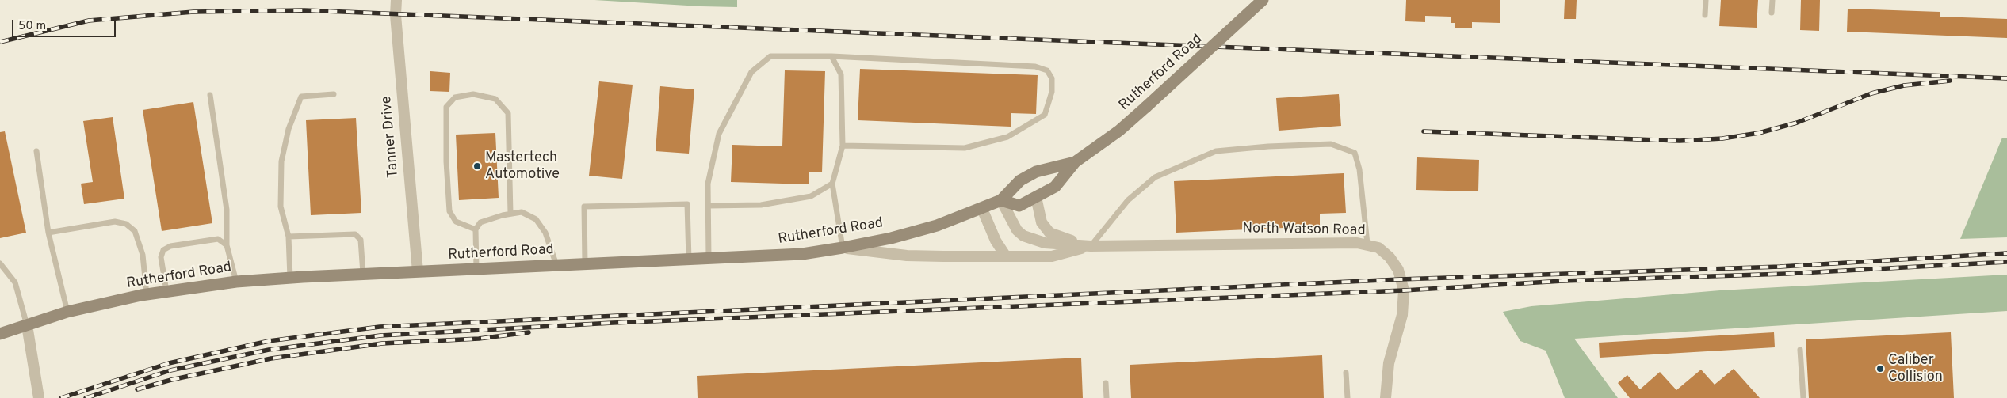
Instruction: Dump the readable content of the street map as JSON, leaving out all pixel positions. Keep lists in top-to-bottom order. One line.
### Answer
{"streets":{"street":["Rutherford Road","Tanner Drive","North Watson Road"]},"crossings":[["Rutherford Road","Tanner Drive"],["Rutherford Road","North Watson Road"]],"places":["Mastertech Automotive","Caliber Collision"],"scale_bar":"50 m"}
